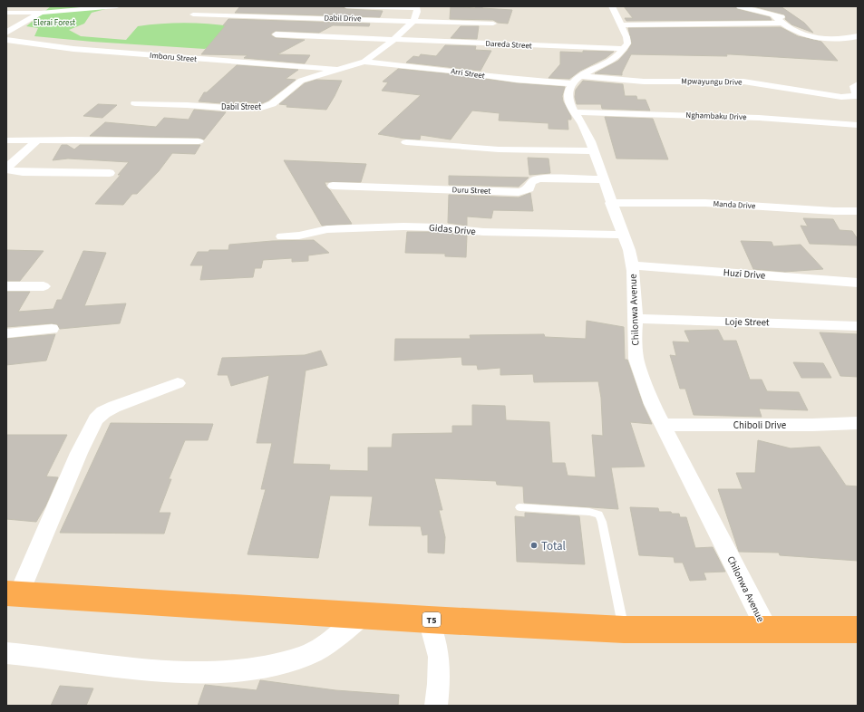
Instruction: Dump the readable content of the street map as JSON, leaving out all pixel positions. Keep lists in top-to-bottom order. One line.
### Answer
{"streets":{"highway":["T5"],"street":["Dabil Drive","Dareda Street","Imboru Street","Arri Street","Mpwayungu Drive","Dabil Street","Nghambaku Drive","Duru Street","Manda Drive","Gidas Drive","Huzi Drive","Chilonwa Avenue","Loje Street","Chiboli Drive"]},"crossings":[["Dabil Drive","Dabil Street"],["Dareda Street","Dabil Street"],["Imboru Street","Dabil Street"],["Arri Street","Mpwayungu Drive"],["Arri Street","Dabil Street"],["Arri Street","Chilonwa Avenue"],["Mpwayungu Drive","Chilonwa Avenue"],["Nghambaku Drive","Chilonwa Avenue"],["Duru Street","Chilonwa Avenue"],["Manda Drive","Chilonwa Avenue"],["Gidas Drive","Chilonwa Avenue"],["Huzi Drive","Chilonwa Avenue"],["Chilonwa Avenue","Loje Street"],["Chilonwa Avenue","Chiboli Drive"],["Chilonwa Avenue","T5"]],"parks":["Elerai Forest"],"places":["Total"]}
